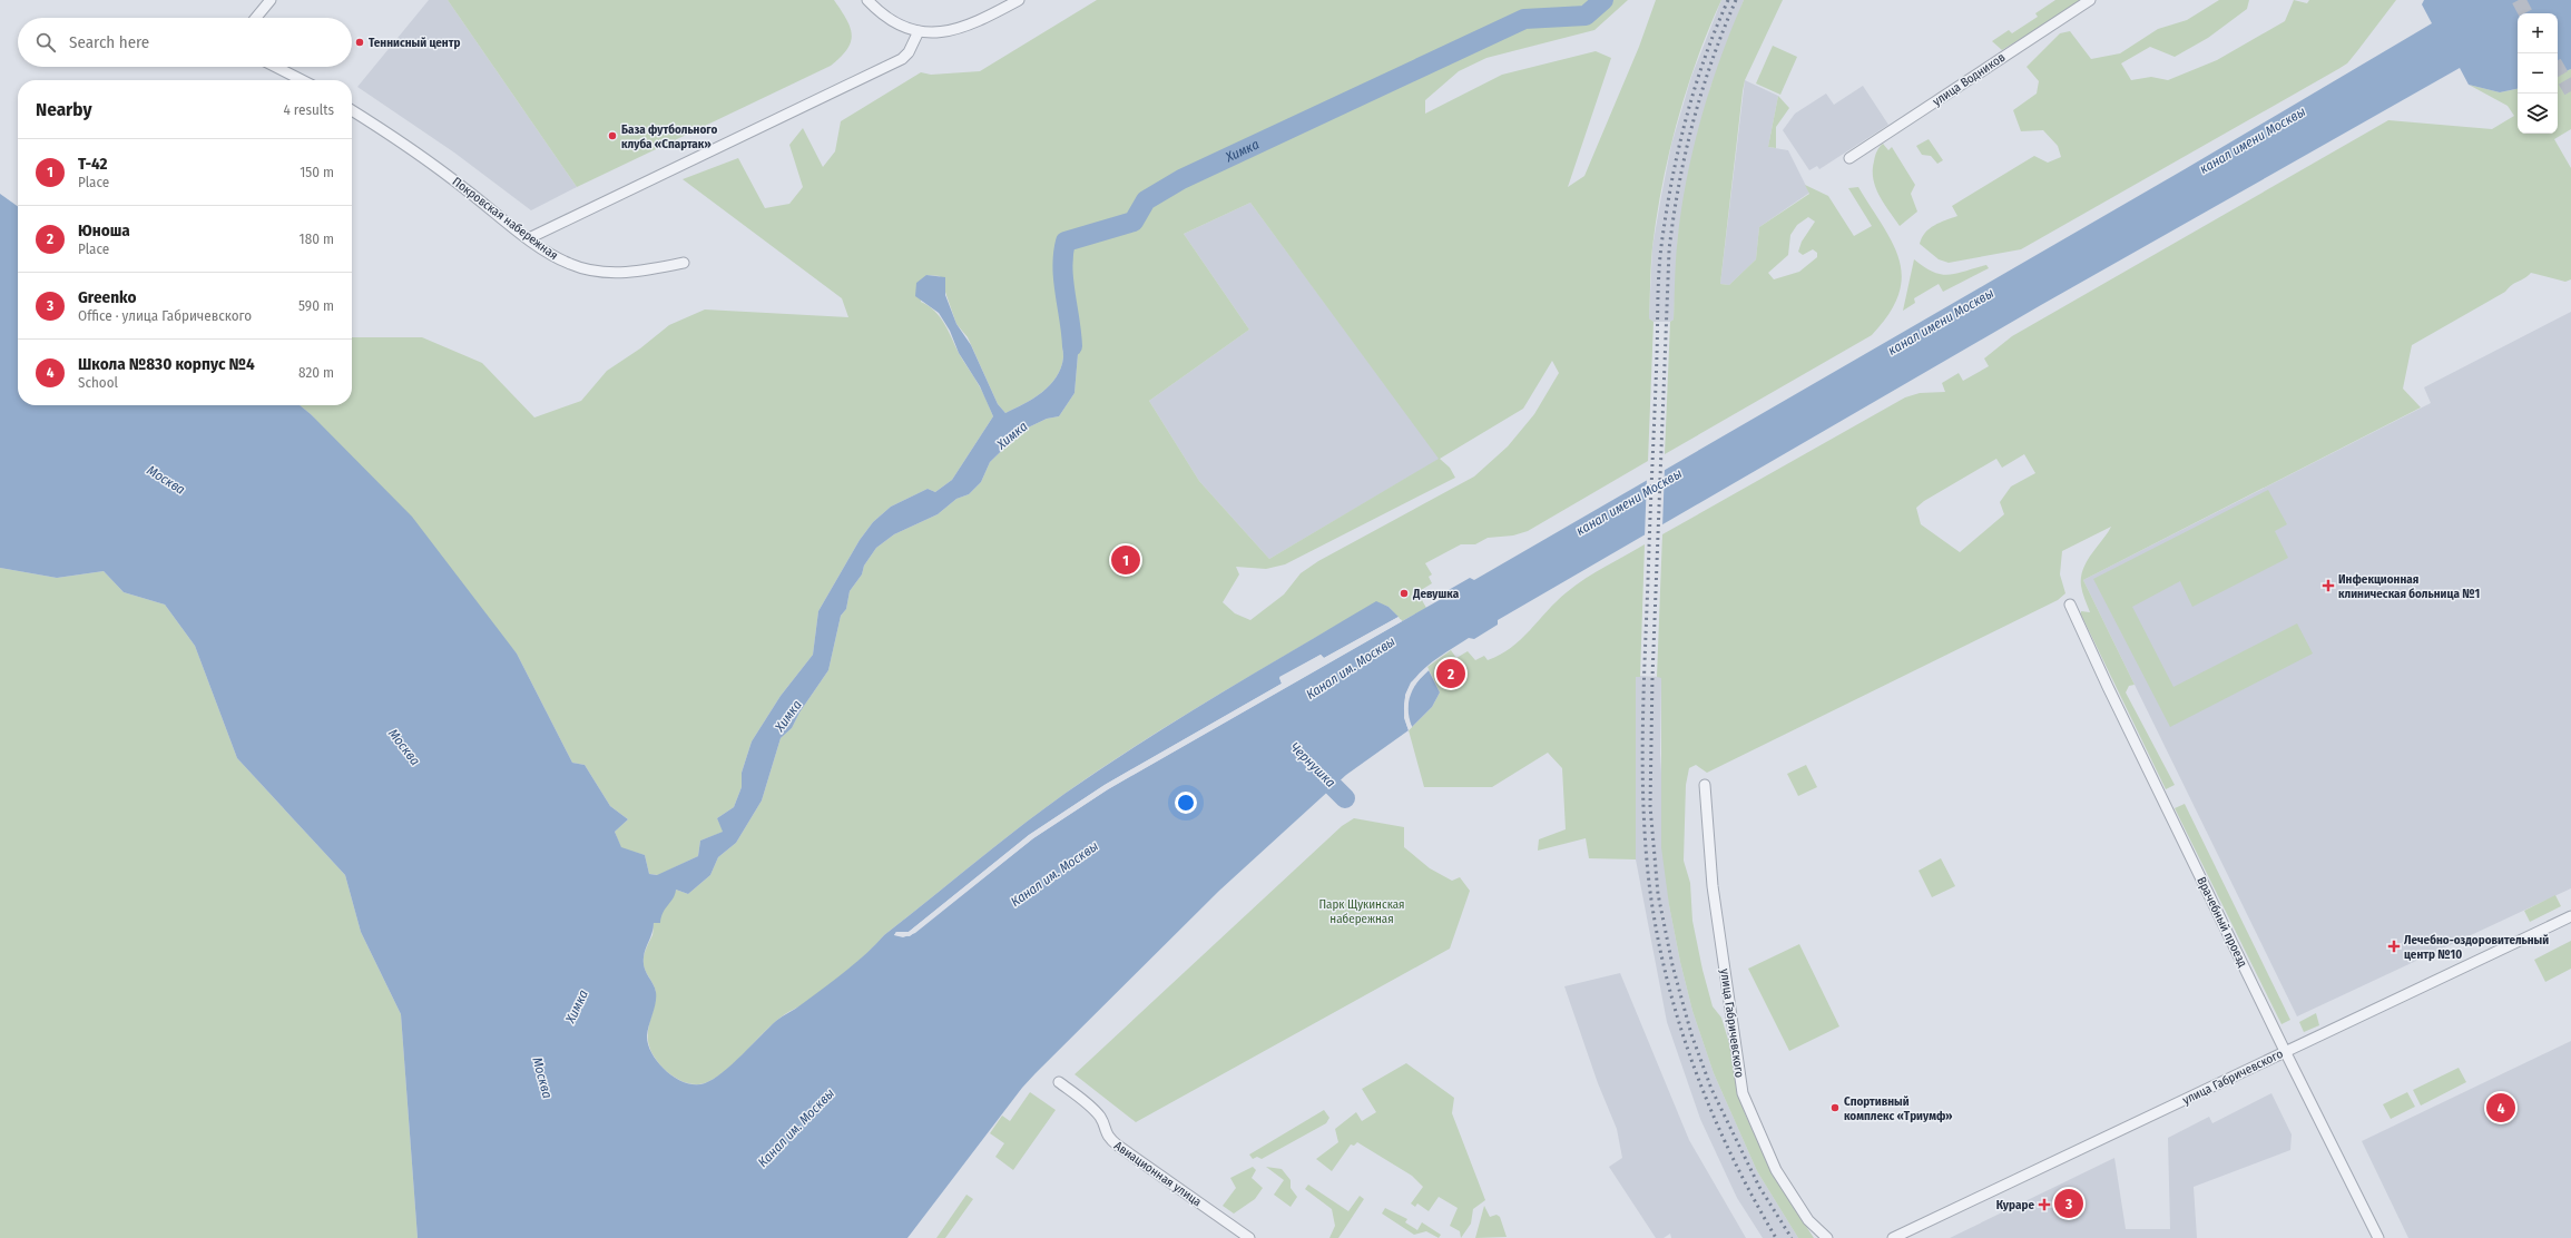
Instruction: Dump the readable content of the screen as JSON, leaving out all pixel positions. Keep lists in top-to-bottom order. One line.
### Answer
{"streets":{"street":["улица Водников","Покровская набережная","Врачебный проезд","улица Габричевского","Авиационная улица"]},"crossings":[["Врачебный проезд","улица Габричевского"]],"water":["канал имени Москвы","Химка","Москва","Канал им. Москвы","Чернушка"],"parks":["Парк Щукинская набережная"],"places":{"other":["Теннисный центр","База футбольного клуба «Спартак»","Девушка","Спортивный комплекс «Триумф»"],"health":["Инфекционная клиническая больница №1","Лечебно-оздоровительный центр №10","Кураре"]},"page":{"map_buttons":["+","−"],"search":"Search here","heading":["Nearby","4 results"],"list":[{"mark":"1","name":"Т-42","note":"Place","value":"150 m"},{"mark":"2","name":"Юноша","note":"Place","value":"180 m"},{"mark":"3","name":"Greenko","note":"Office · улица Габричевского","value":"590 m"},{"mark":"4","name":"Школа №830 корпус №4","note":"School","value":"820 m"}],"pins":["1","2","4","3"]}}
